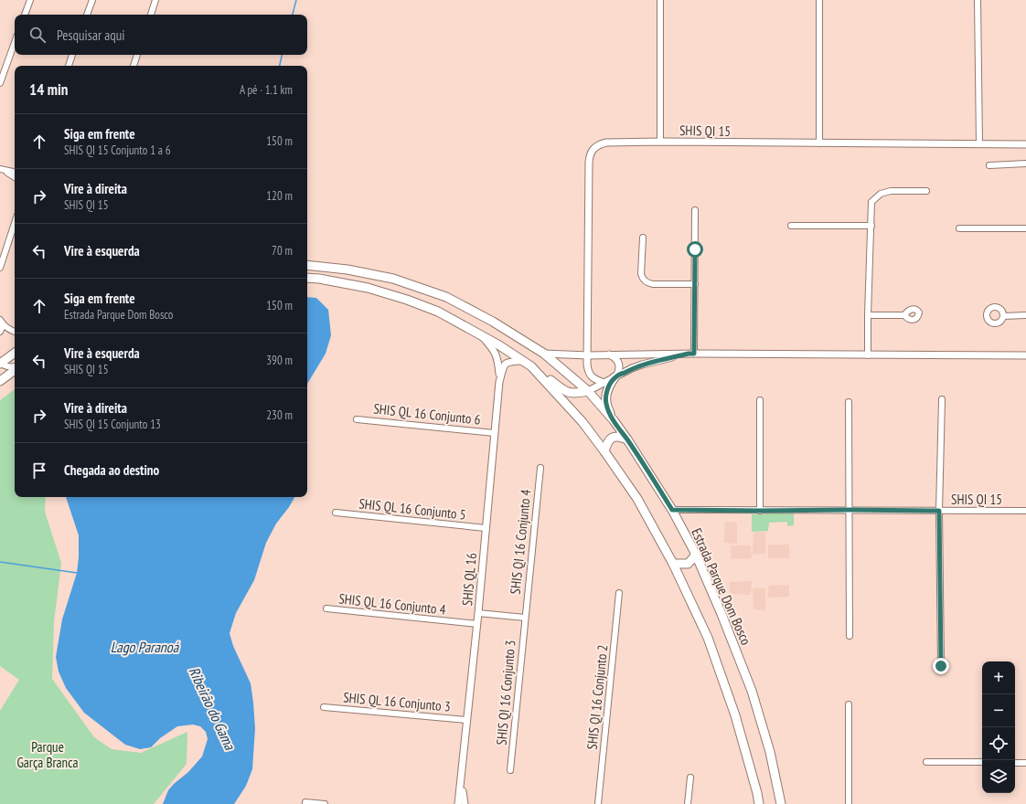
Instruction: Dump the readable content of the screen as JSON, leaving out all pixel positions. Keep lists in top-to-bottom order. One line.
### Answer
{"streets":{"main road":["Estrada Parque Dom Bosco"],"street":["SHIS QI 15","SHIS QL 16 Conjunto 6","SHIS QL 16 Conjunto 5","SHIS QI 16 Conjunto 4","SHIS QL 16","SHIS QL 16 Conjunto 4","SHIS QI 16 Conjunto 3","SHIS QI 16 Conjunto 2","SHIS QL 16 Conjunto 3"]},"crossings":[["SHIS QI 15","Estrada Parque Dom Bosco"],["SHIS QL 16 Conjunto 6","SHIS QL 16"],["SHIS QL 16 Conjunto 5","SHIS QL 16"],["SHIS QI 16 Conjunto 4","SHIS QI 16 Conjunto 3"],["SHIS QL 16","SHIS QL 16 Conjunto 4"],["SHIS QL 16","SHIS QL 16 Conjunto 3"]],"water":["Lago Paranoá","Ribeirão do Gama"],"parks":["Parque Garça Branca"],"page":{"search":"Pesquisar aqui","heading":["14 min","A pé · 1.1 km"],"list":[["Siga em frente","SHIS QI 15 Conjunto 1 a 6","150 m"],["Vire à direita","SHIS QI 15","120 m"],["Vire à esquerda","70 m"],["Siga em frente","Estrada Parque Dom Bosco","150 m"],["Vire à esquerda","SHIS QI 15","390 m"],["Vire à direita","SHIS QI 15 Conjunto 13","230 m"],"Chegada ao destino"],"map_buttons":["+","−"]}}
